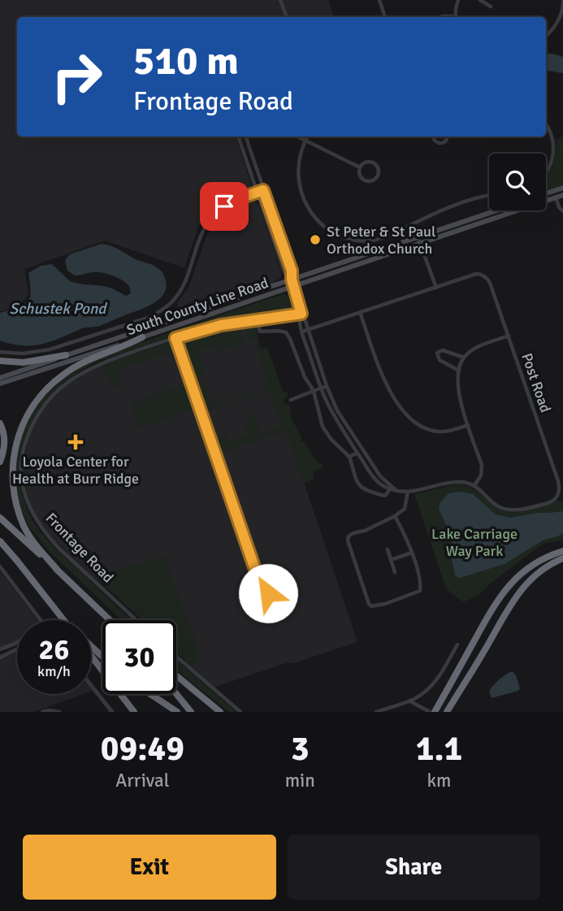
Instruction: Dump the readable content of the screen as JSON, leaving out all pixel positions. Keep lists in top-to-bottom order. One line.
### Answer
{"streets":{"main road":["South County Line Road"],"street":["Post Road","Frontage Road"]},"water":["Schustek Pond"],"parks":["Lake Carriage Way Park"],"places":{"other":["St Peter & St Paul Orthodox Church"],"health":["Loyola Center for Health at Burr Ridge"]},"page":{"turn":["510 m","Frontage Road"],"speed":"26 km/h","limit":"30","eta":["09:49","Arrival","3","min","1.1","km"],"buttons":["Exit","Share"]}}
